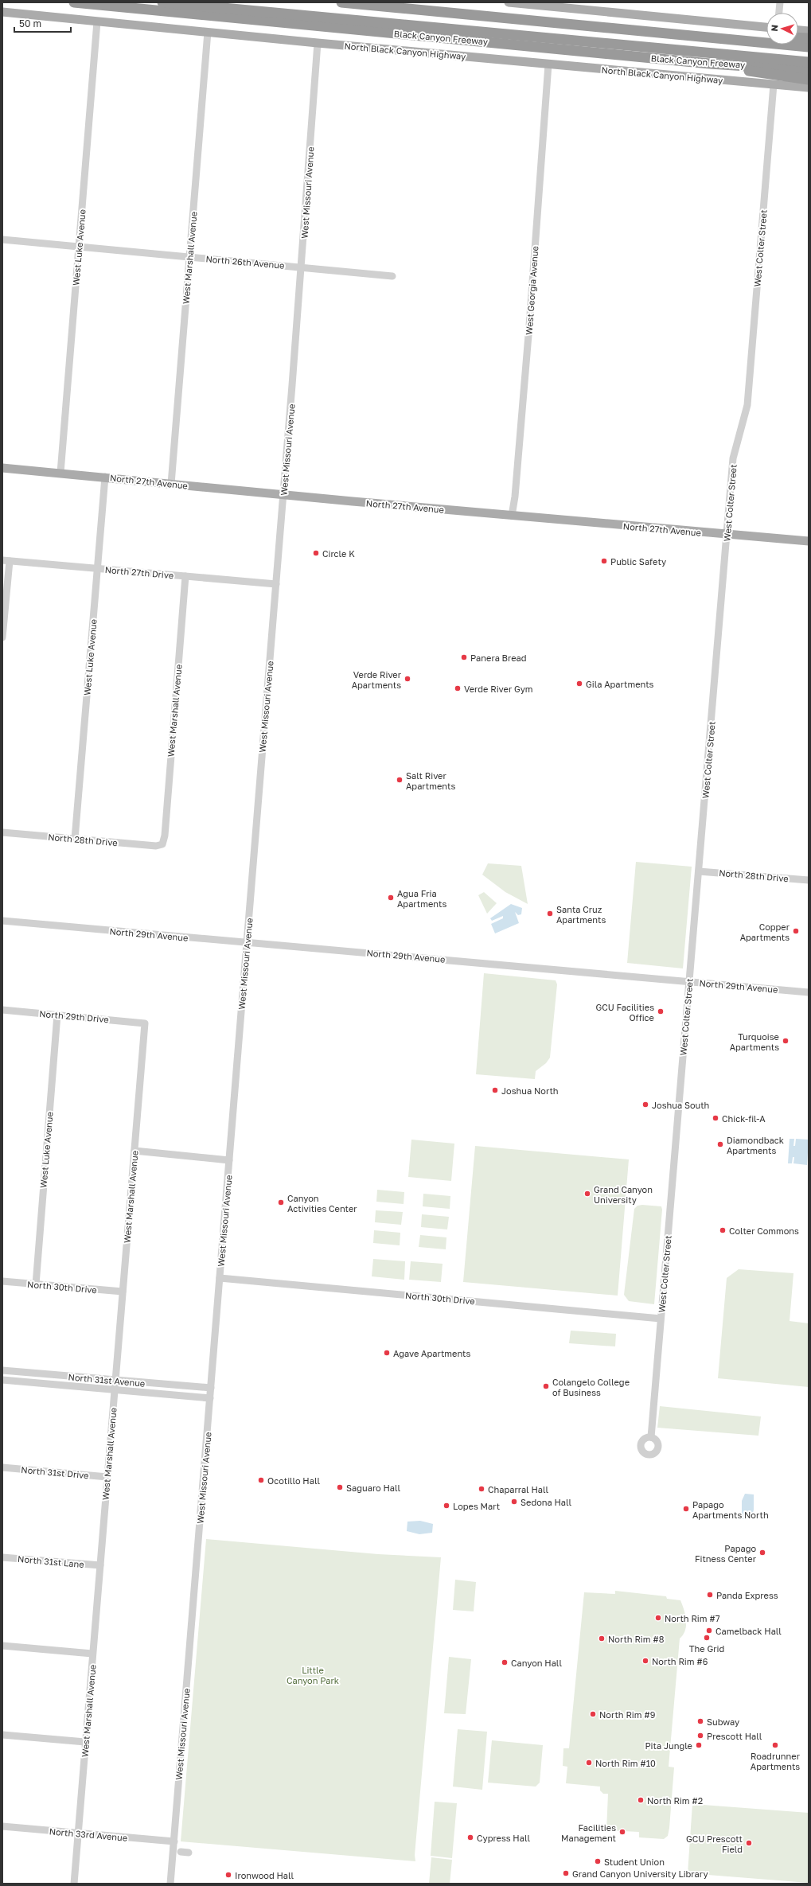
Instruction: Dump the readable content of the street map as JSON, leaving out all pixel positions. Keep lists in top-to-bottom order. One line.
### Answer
{"streets":{"highway":["Black Canyon Freeway"],"main road":["North Black Canyon Highway","North 27th Avenue"],"street":["West Missouri Avenue","West Luke Avenue","West Colter Street","West Marshall Avenue","North 26th Avenue","West Georgia Avenue","North 27th Drive","North 28th Drive","North 29th Avenue","North 29th Drive","North 30th Drive","North 31st Avenue","North 31st Drive","North 31st Lane","North 33rd Avenue"]},"crossings":[["North Black Canyon Highway","West Missouri Avenue"],["North Black Canyon Highway","West Luke Avenue"],["North Black Canyon Highway","West Colter Street"],["North Black Canyon Highway","West Marshall Avenue"],["North Black Canyon Highway","West Georgia Avenue"],["West Missouri Avenue","North 26th Avenue"],["West Missouri Avenue","North 27th Avenue"],["West Missouri Avenue","North 27th Drive"],["West Missouri Avenue","North 29th Avenue"],["West Missouri Avenue","North 30th Drive"],["West Missouri Avenue","North 31st Avenue"],["West Missouri Avenue","North 33rd Avenue"],["West Luke Avenue","North 26th Avenue"],["West Luke Avenue","North 27th Avenue"],["West Luke Avenue","North 27th Drive"],["West Luke Avenue","North 28th Drive"],["West Luke Avenue","North 29th Drive"],["West Luke Avenue","North 30th Drive"],["West Colter Street","North 27th Avenue"],["West Colter Street","North 28th Drive"],["West Colter Street","North 29th Avenue"],["West Colter Street","North 30th Drive"],["West Marshall Avenue","North 26th Avenue"],["West Marshall Avenue","North 27th Avenue"],["West Marshall Avenue","North 27th Drive"],["West Marshall Avenue","North 28th Drive"],["West Marshall Avenue","North 29th Drive"],["West Marshall Avenue","North 30th Drive"],["West Marshall Avenue","North 31st Avenue"],["West Marshall Avenue","North 31st Drive"],["West Marshall Avenue","North 31st Lane"],["West Marshall Avenue","North 33rd Avenue"],["West Georgia Avenue","North 27th Avenue"]],"parks":["Little Canyon Park"],"places":["Circle K","Public Safety","Panera Bread","Verde River Apartments","Gila Apartments","Verde River Gym","Salt River Apartments","Agua Fria Apartments","Santa Cruz Apartments","Copper Apartments","GCU Facilities Office","Turquoise Apartments","Joshua North","Joshua South","Chick-fil-A","Diamondback Apartments","Grand Canyon University","Canyon Activities Center","Colter Commons","Agave Apartments","Colangelo College of Business","Ocotillo Hall","Saguaro Hall","Chaparral Hall","Sedona Hall","Lopes Mart","Papago Apartments North","Papago Fitness Center","Panda Express","North Rim #7","Camelback Hall","The Grid","North Rim #8","North Rim #6","Canyon Hall","North Rim #9","Subway","Prescott Hall","Pita Jungle","Roadrunner Apartments","North Rim #10","North Rim #2","Facilities Management","Cypress Hall","GCU Prescott Field","Student Union","Grand Canyon University Library","Ironwood Hall"],"scale_bar":"50 m","north":"left"}
